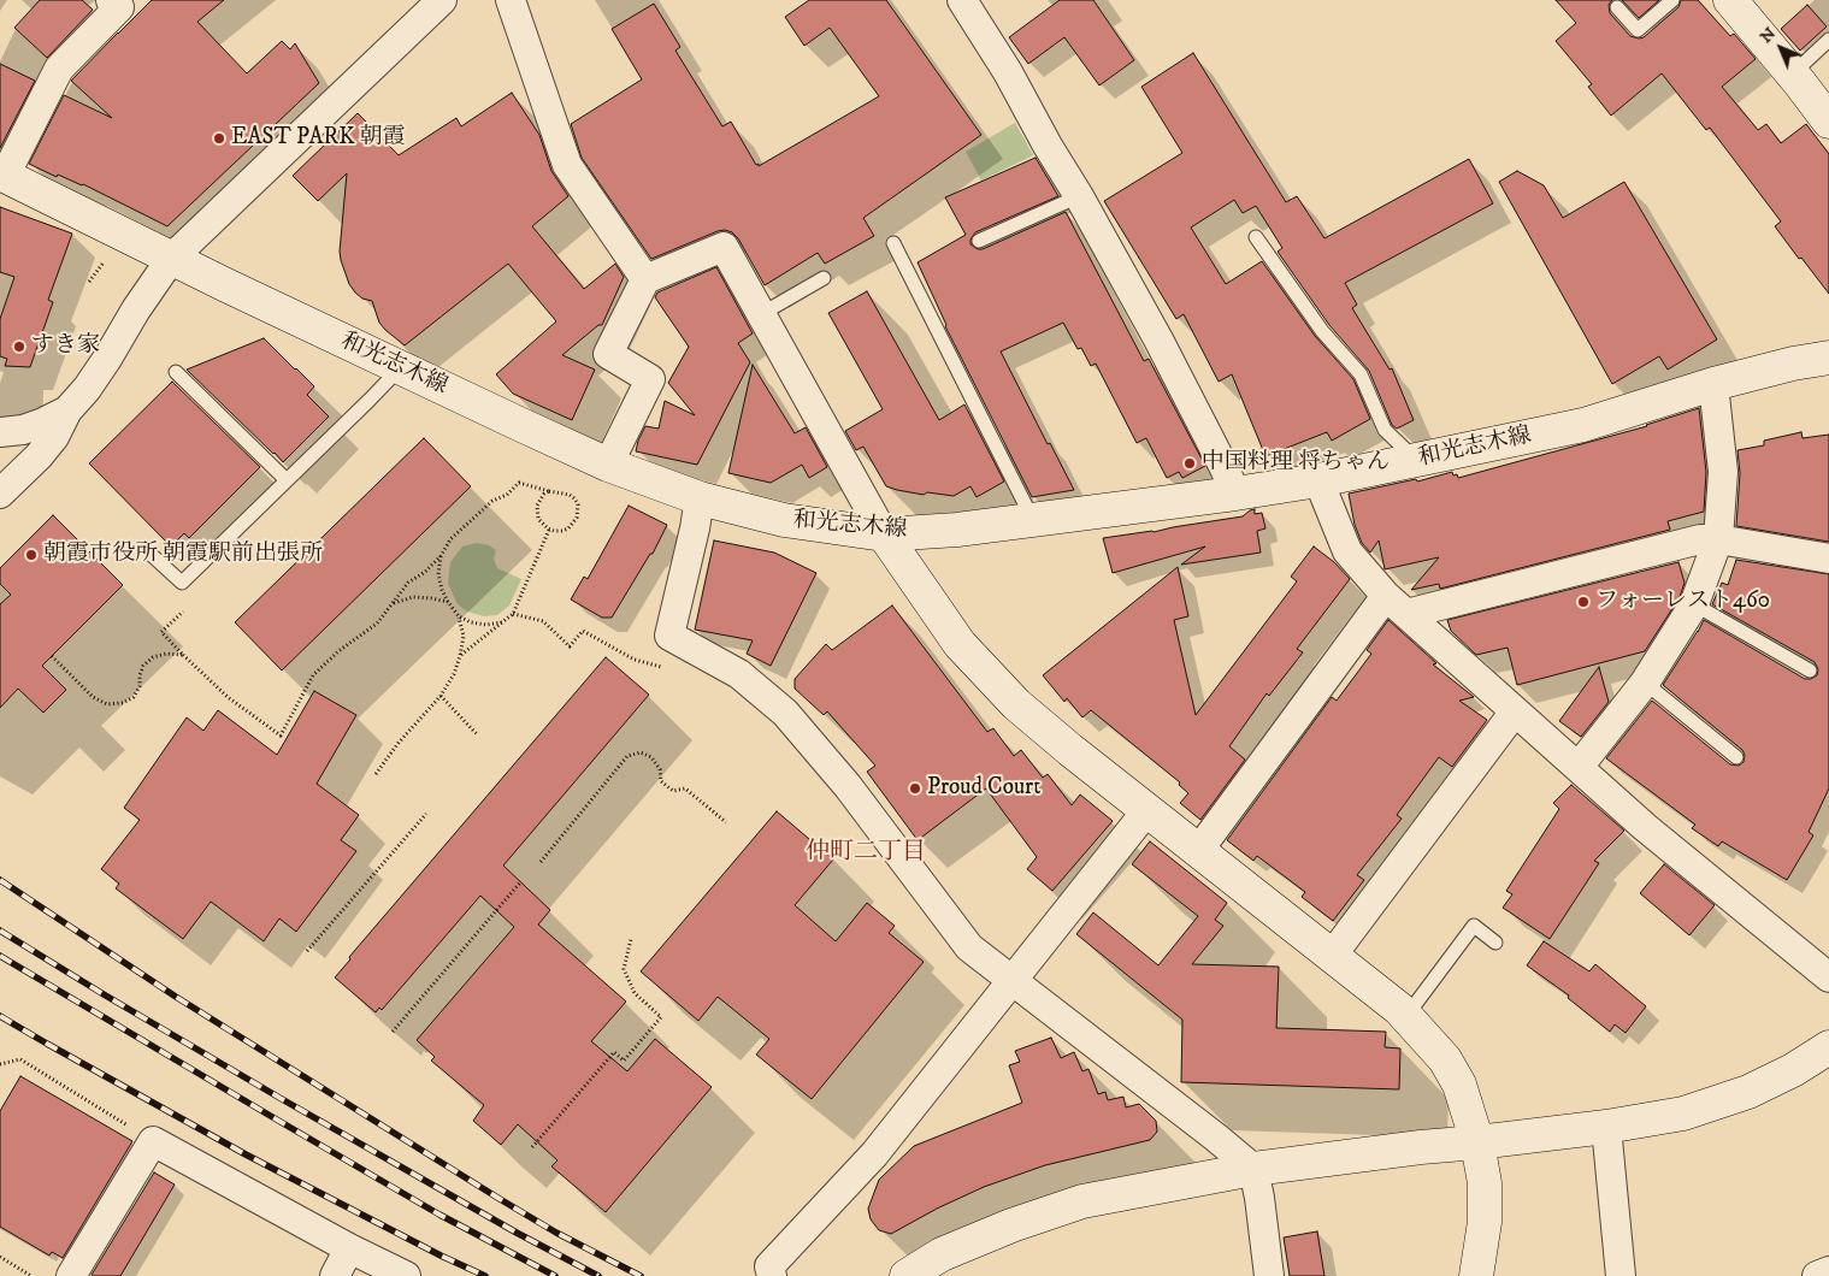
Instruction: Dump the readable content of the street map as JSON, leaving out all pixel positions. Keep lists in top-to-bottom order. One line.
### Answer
{"streets":{"street":["和光志木線"]},"districts":["仲町二丁目"],"places":["EAST PARK 朝霞","すき家","中国料理 将ちゃん","朝霞市役所 朝霞駅前出張所","フォーレスト460","Proud Court"],"north":"top left"}
